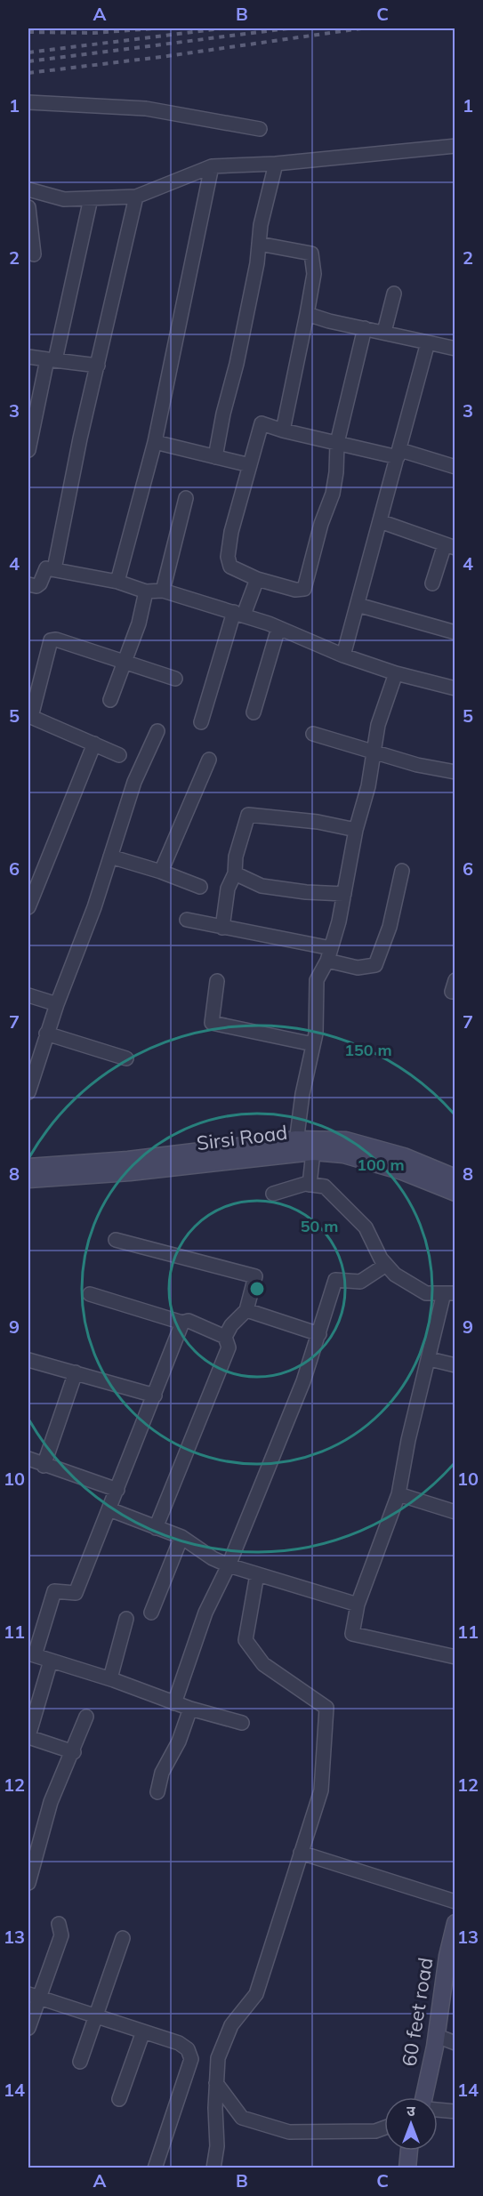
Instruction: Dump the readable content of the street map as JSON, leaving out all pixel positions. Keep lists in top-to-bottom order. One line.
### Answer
{"streets":{"main road":["Sirsi Road","60 feet road"]},"north":"top","grid":{"columns":["A","B","C"],"rows":["1","2","3","4","5","6","7","8","9","10","11","12","13","14"]},"rings":["150 m","100 m","50 m"]}
